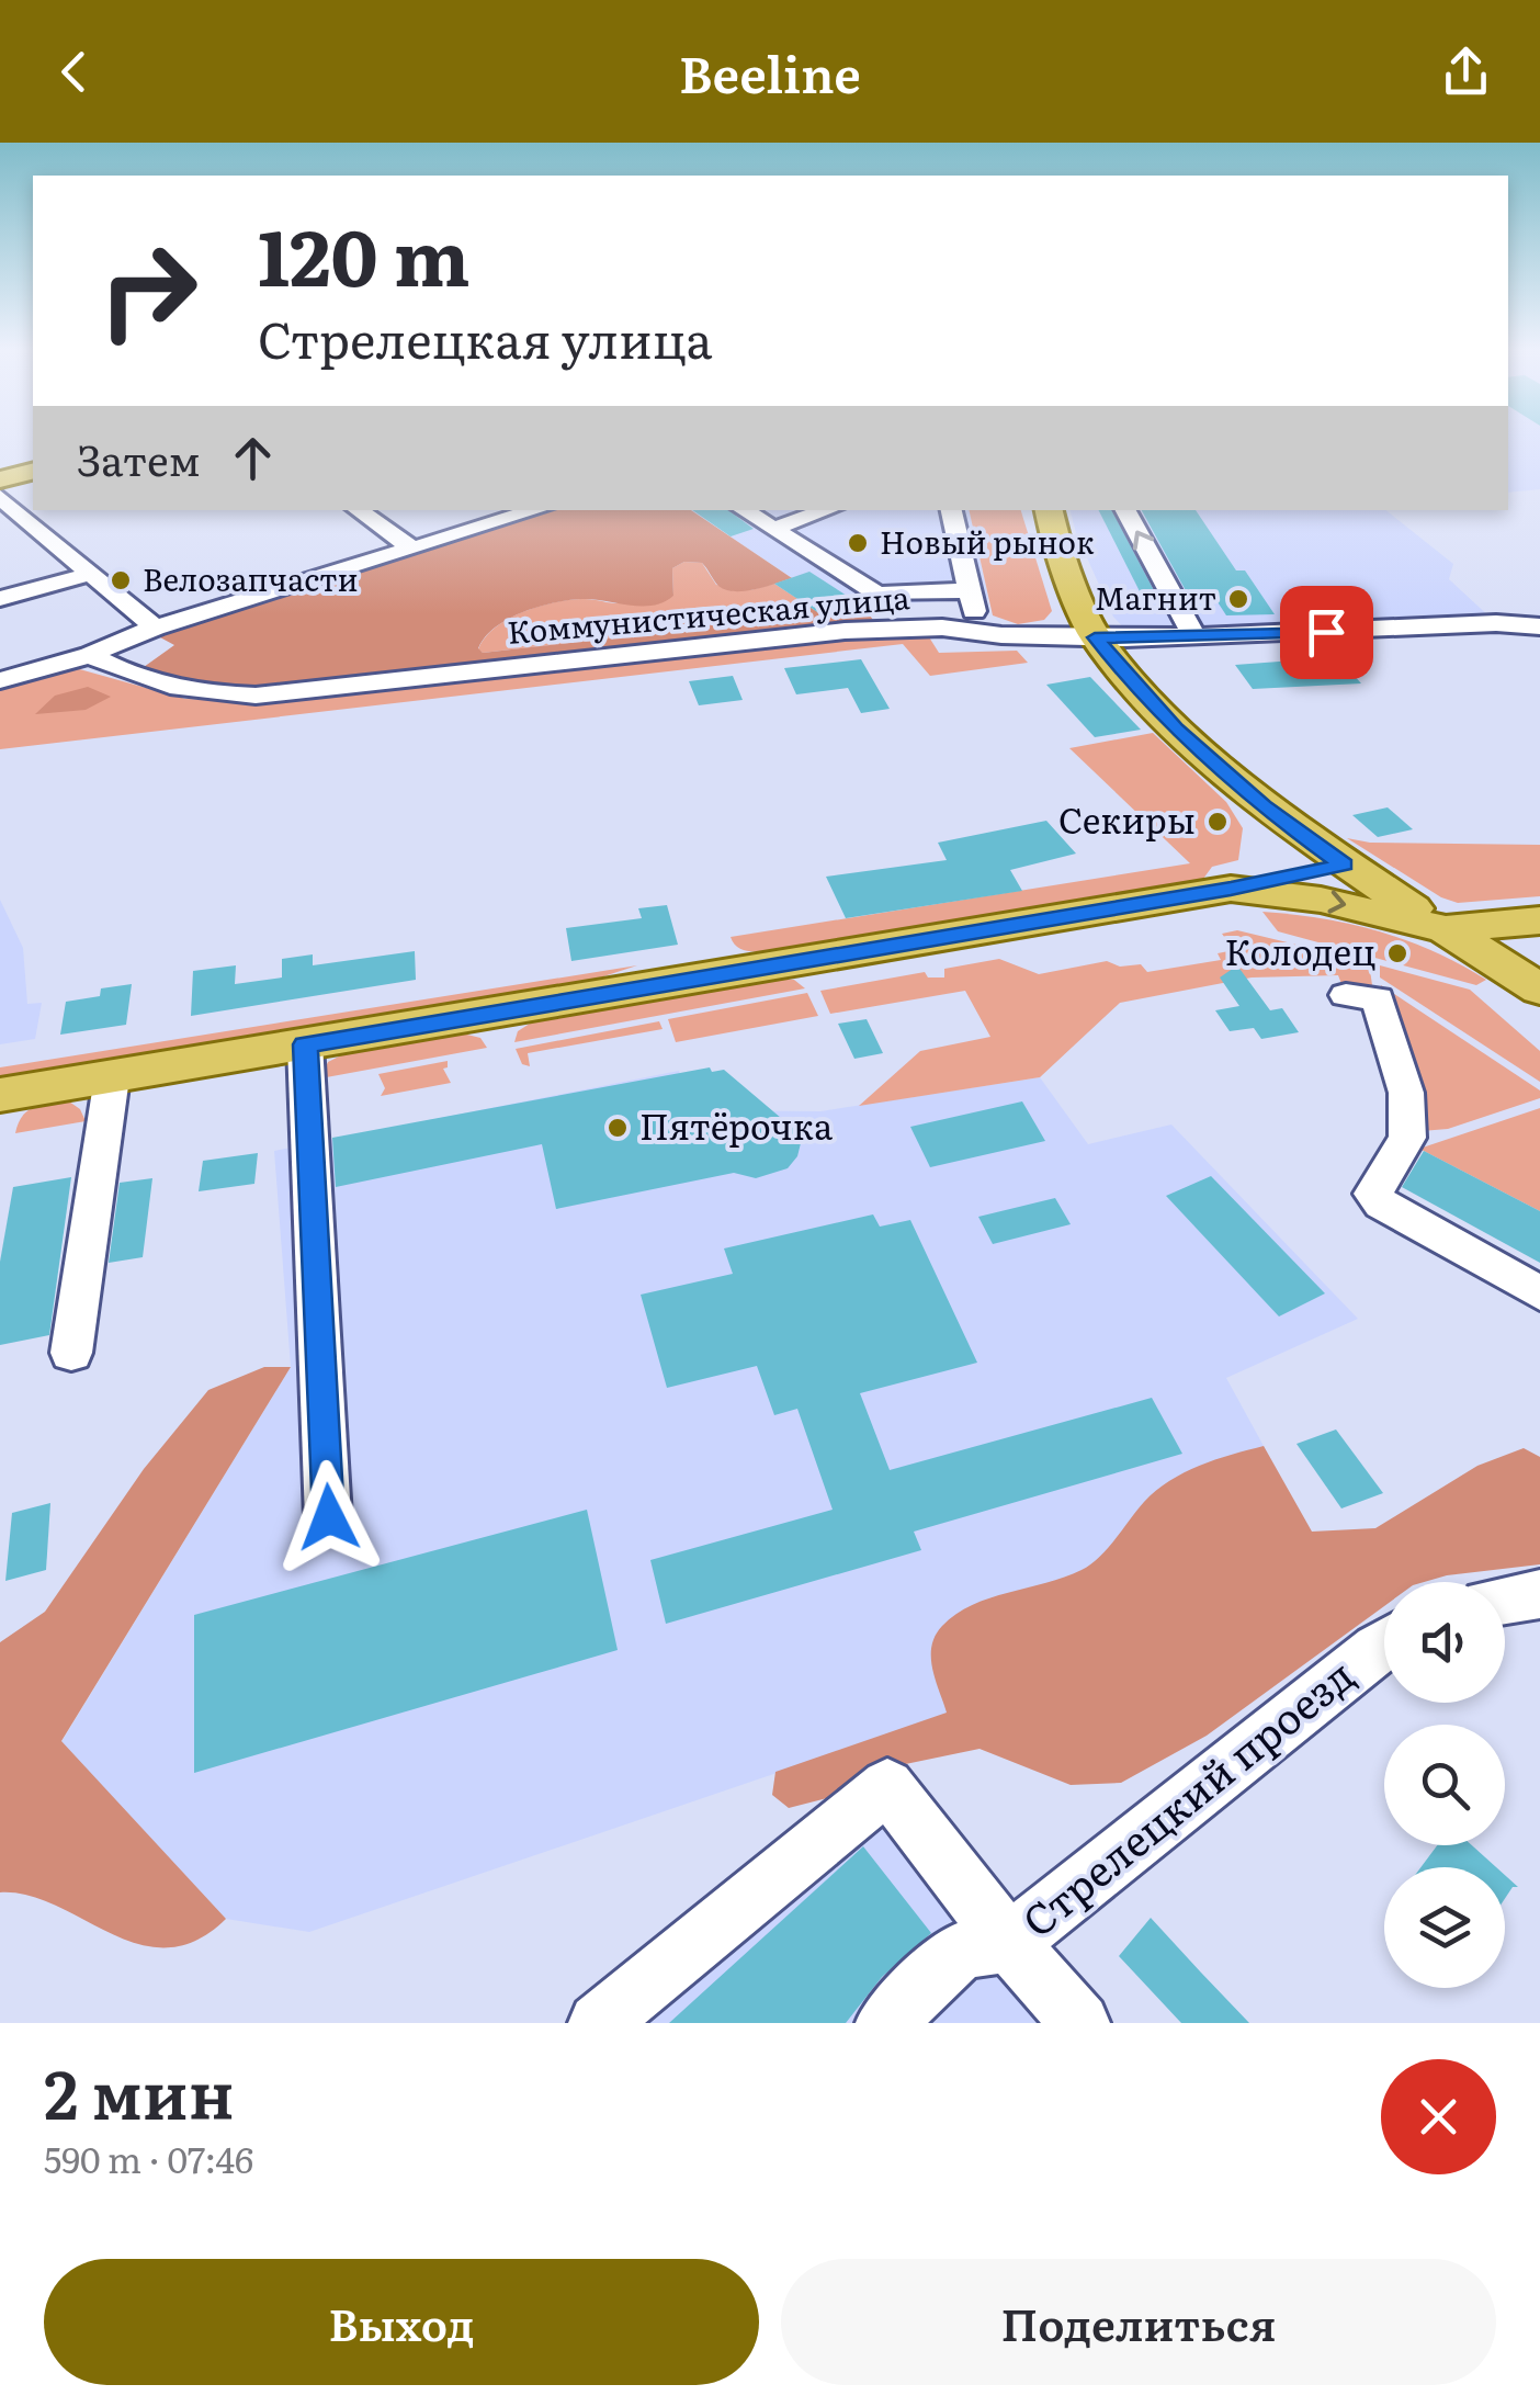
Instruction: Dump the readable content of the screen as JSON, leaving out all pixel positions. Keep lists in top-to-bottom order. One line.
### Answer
{"streets":{"street":["Коммунистическая улица","Стрелецкий проезд"]},"places":["Новый рынок","Велозапчасти","Магнит","Секиры","Колодец","Пятёрочка"],"page":{"header":"Beeline","turn":["120 m","Стрелецкая улица"],"then":"Затем","heading":["2 мин","590 m · 07:46"],"buttons":["Выход","Поделиться"]}}
